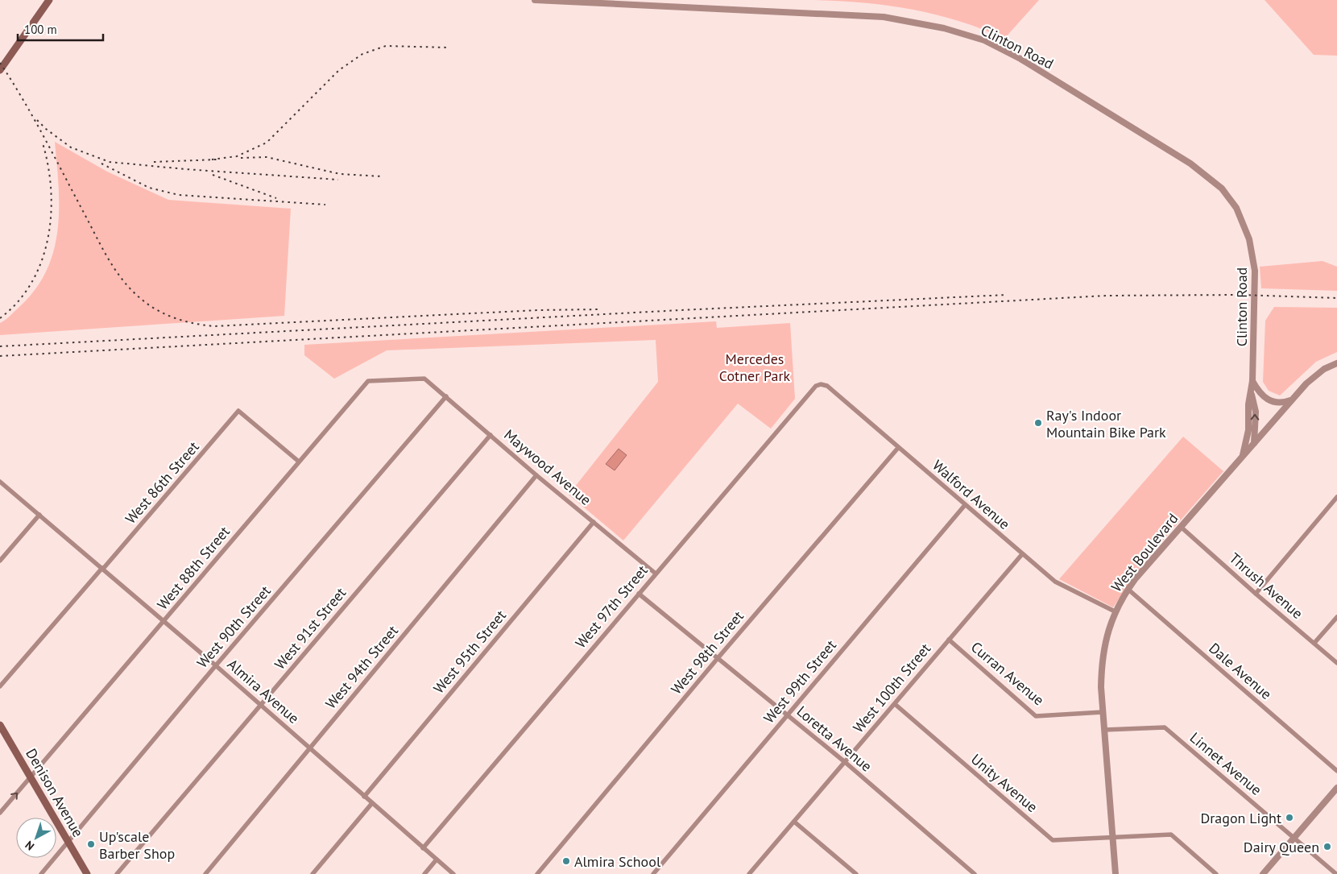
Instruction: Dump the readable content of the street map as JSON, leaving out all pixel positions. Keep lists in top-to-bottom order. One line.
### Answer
{"streets":{"main road":["Denison Avenue"],"street":["Clinton Road","Maywood Avenue","West 86th Street","Walford Avenue","West Boulevard","West 88th Street","Thrush Avenue","West 97th Street","West 90th Street","West 91st Street","West 95th Street","West 98th Street","West 94th Street","Dale Avenue","Curran Avenue","West 99th Street","West 100th Street","Almira Avenue","Loretta Avenue","Linnet Avenue","Unity Avenue"]},"crossings":[["Clinton Road","West Boulevard"],["Maywood Avenue","West 88th Street"],["Maywood Avenue","West 97th Street"],["Maywood Avenue","West 90th Street"],["Maywood Avenue","West 91st Street"],["Maywood Avenue","West 95th Street"],["Maywood Avenue","West 94th Street"],["West 86th Street","West 88th Street"],["West 86th Street","Almira Avenue"],["Walford Avenue","West Boulevard"],["Walford Avenue","West 97th Street"],["Walford Avenue","West 98th Street"],["Walford Avenue","West 99th Street"],["Walford Avenue","West 100th Street"],["West Boulevard","Thrush Avenue"],["West Boulevard","Dale Avenue"],["West Boulevard","Curran Avenue"],["West Boulevard","Linnet Avenue"],["West Boulevard","Unity Avenue"],["West 88th Street","Almira Avenue"],["West 88th Street","Denison Avenue"],["West 97th Street","Almira Avenue"],["West 97th Street","Loretta Avenue"],["West 90th Street","Almira Avenue"],["West 90th Street","Denison Avenue"],["West 91st Street","Almira Avenue"],["West 95th Street","Almira Avenue"],["West 98th Street","Loretta Avenue"],["West 94th Street","Almira Avenue"],["Curran Avenue","West 100th Street"],["West 99th Street","Loretta Avenue"],["West 100th Street","Loretta Avenue"],["West 100th Street","Unity Avenue"]],"parks":["Mercedes Cotner Park"],"places":["Ray's Indoor Mountain Bike Park","Dragon Light","Up'scale Barber Shop","Dairy Queen","Almira School"],"scale_bar":"100 m","north":"bottom left"}
